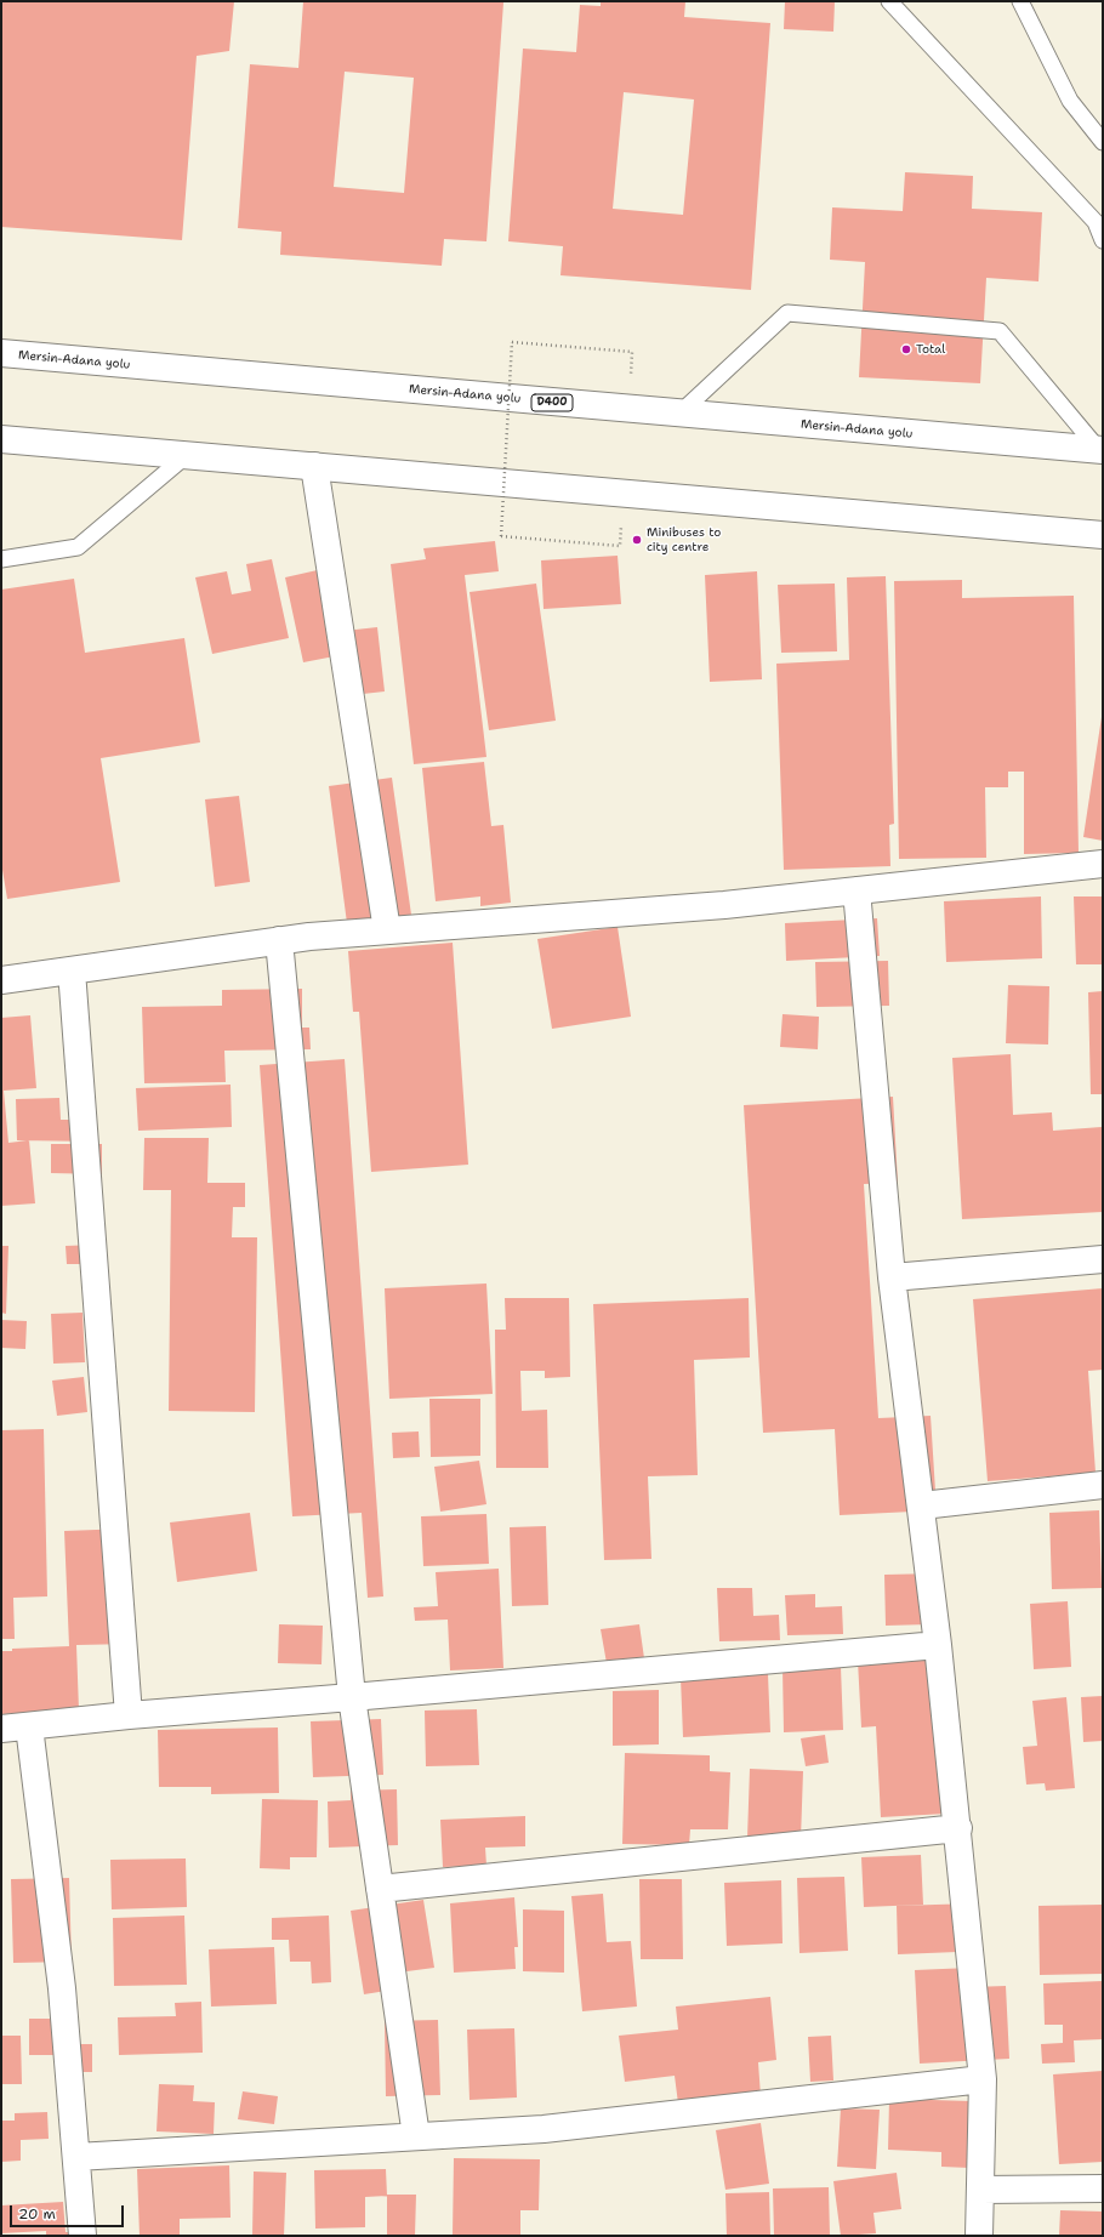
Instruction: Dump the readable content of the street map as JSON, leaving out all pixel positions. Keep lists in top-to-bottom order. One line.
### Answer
{"streets":{"main road":["Mersin-Adana yolu","D400"]},"places":["Total","Minibuses to city centre"],"scale_bar":"20 m"}
